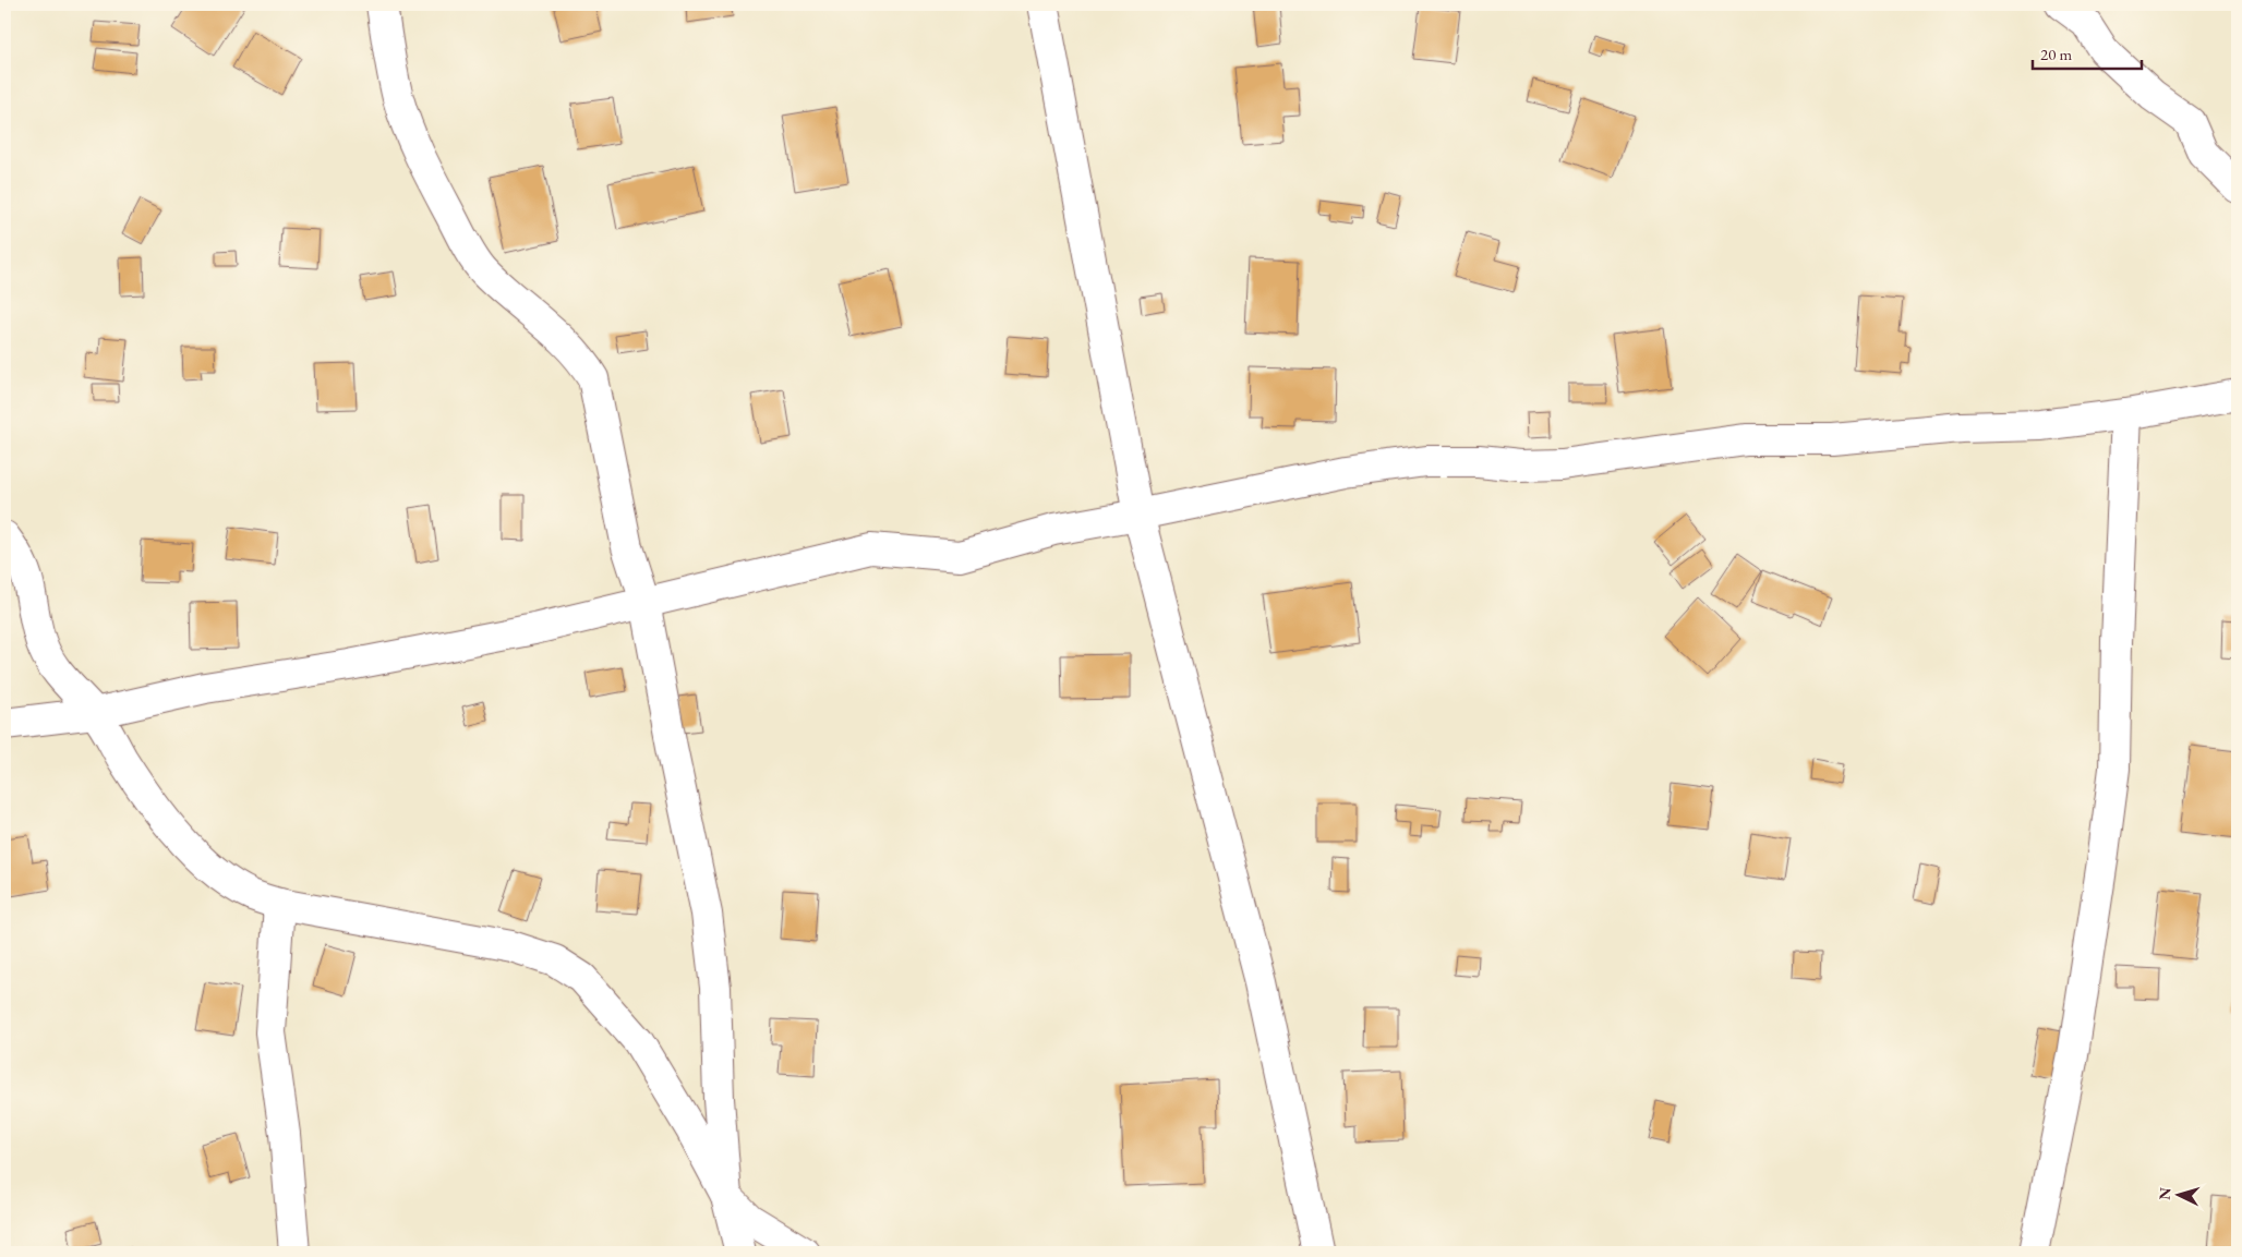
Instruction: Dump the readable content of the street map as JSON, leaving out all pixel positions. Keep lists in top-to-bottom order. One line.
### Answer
{"scale_bar":"20 m","north":"left"}
